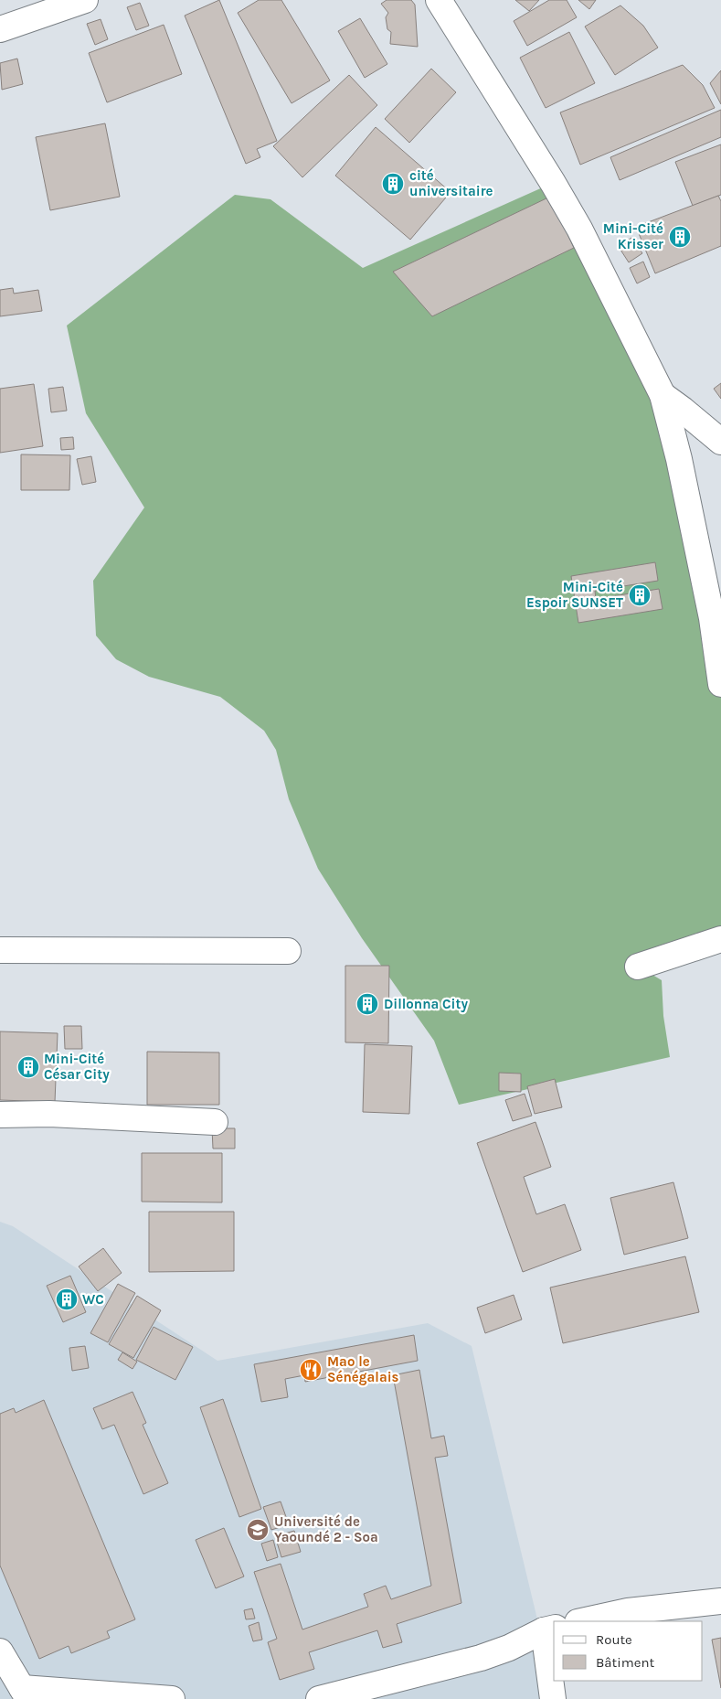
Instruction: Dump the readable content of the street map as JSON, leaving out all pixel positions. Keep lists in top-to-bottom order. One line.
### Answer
{"places":{"building":["cité universitaire","Mini-Cité Krisser","Mini-Cité Espoir SUNSET","Dillonna City","Mini-Cité César City","WC"],"restaurant":["Mao le Sénégalais"],"school or university":["Université de Yaoundé 2 - Soa"]},"legend":["Route","Bâtiment"]}
